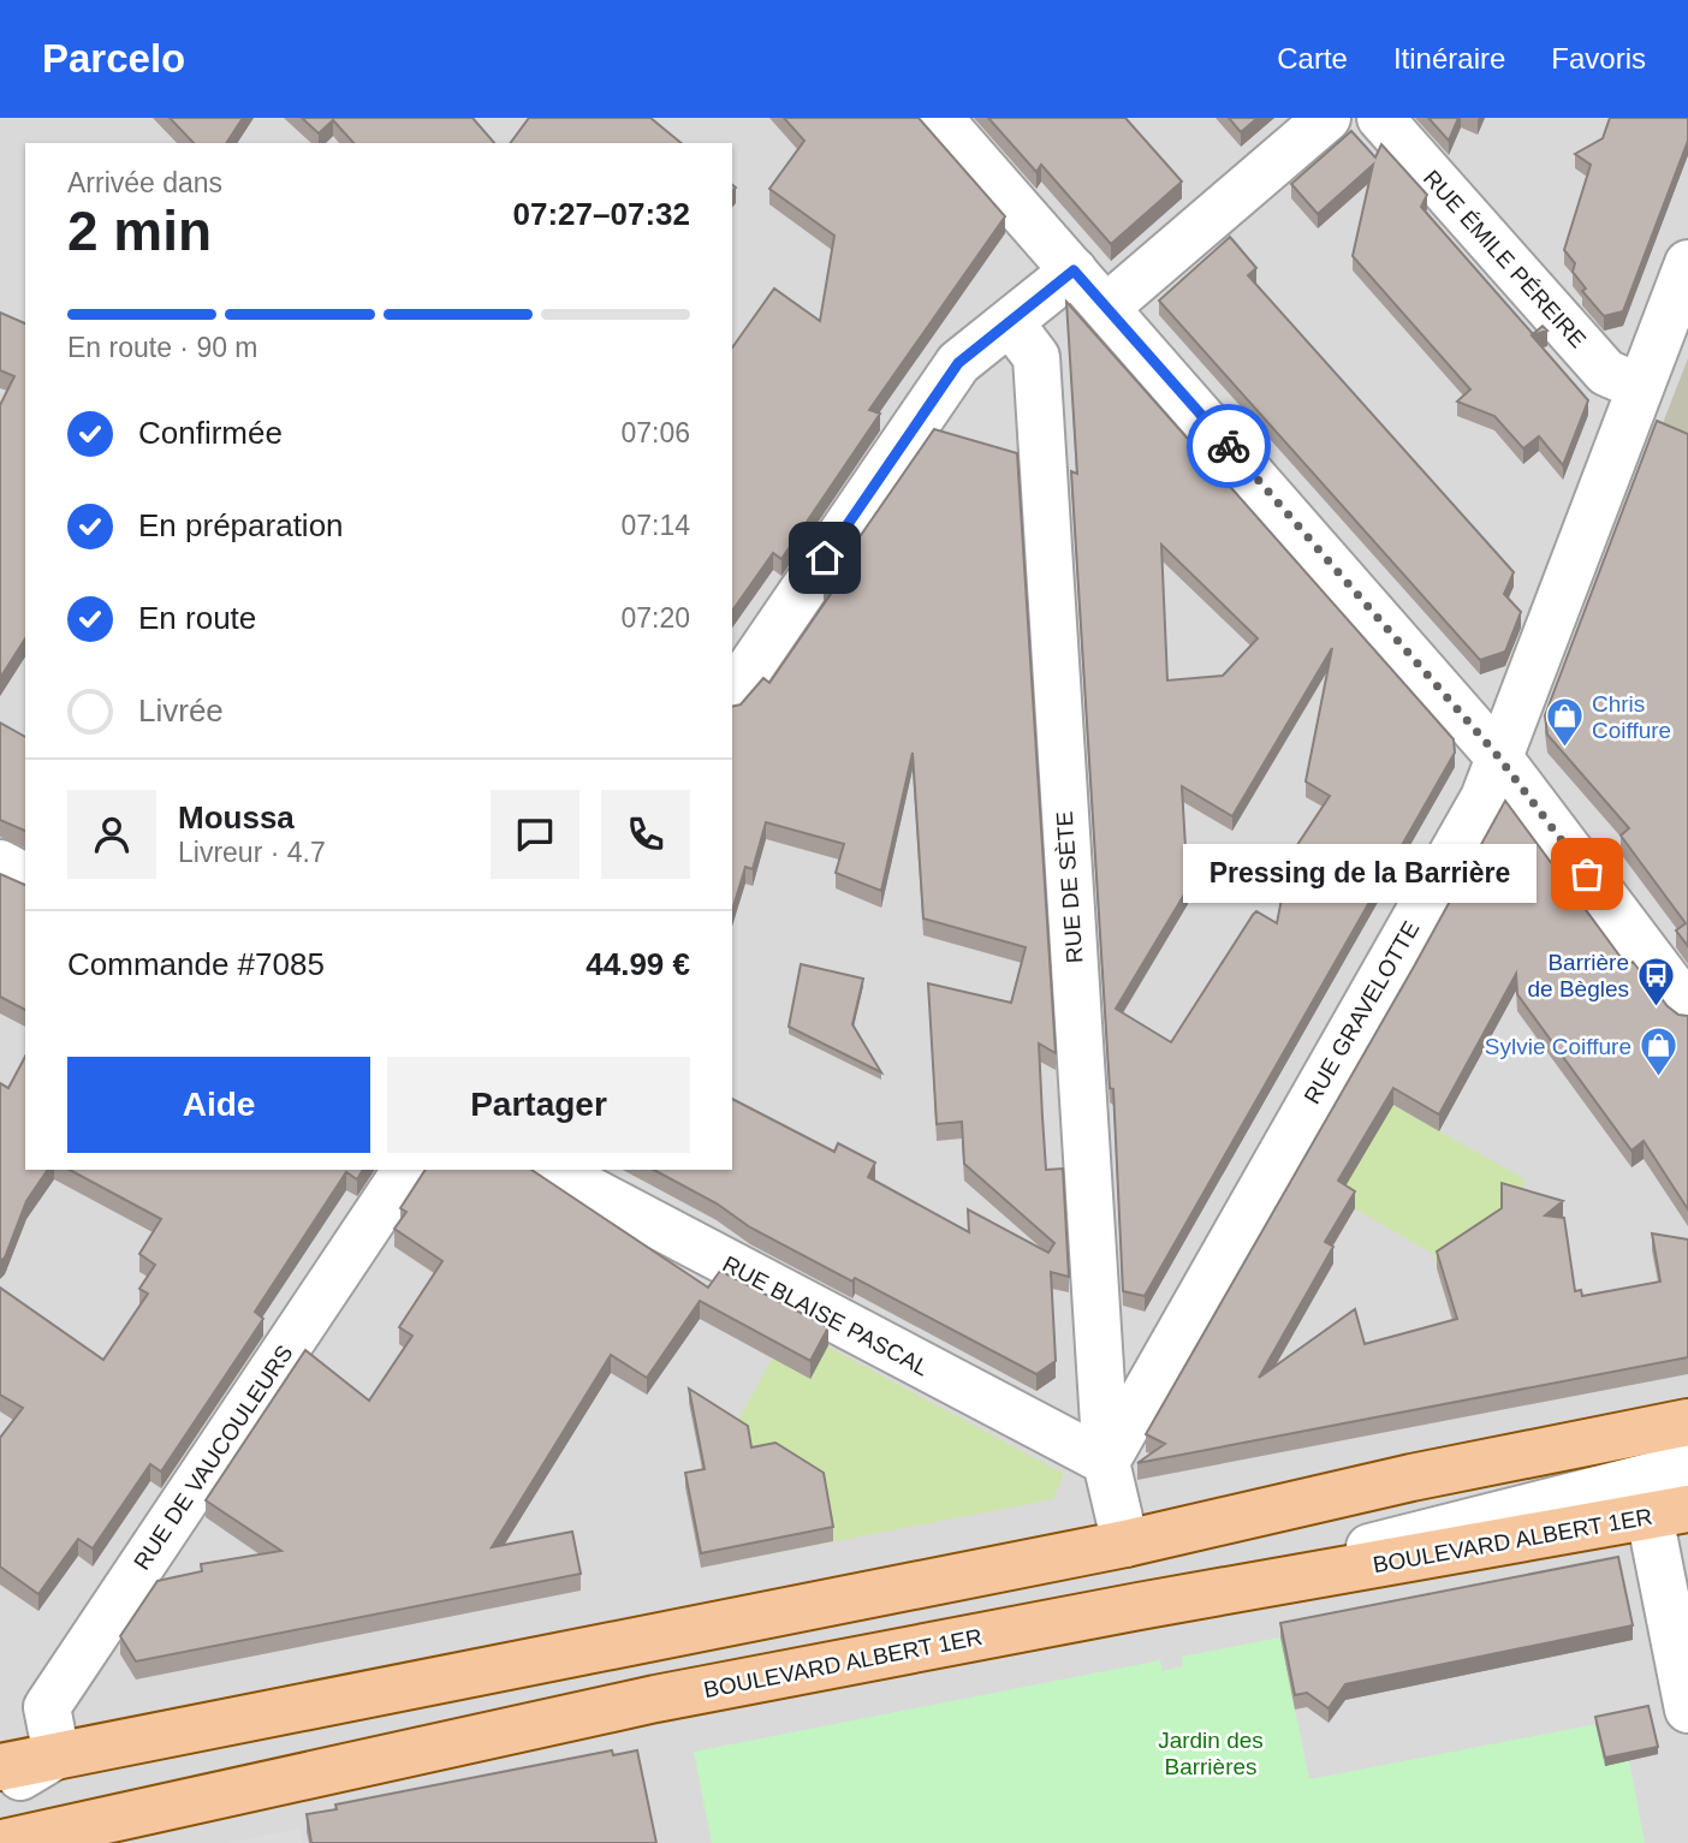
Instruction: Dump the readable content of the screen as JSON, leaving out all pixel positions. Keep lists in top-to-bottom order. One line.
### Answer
{"streets":{"main road":["BOULEVARD ALBERT 1ER"],"street":["RUE ÉMILE PÉREIRE","RUE DE SÈTE","RUE GRAVELOTTE","RUE BLAISE PASCAL","RUE DE VAUCOULEURS"]},"crossings":[["RUE ÉMILE PÉREIRE","RUE GRAVELOTTE"],["RUE DE SÈTE","RUE GRAVELOTTE"],["RUE DE SÈTE","RUE BLAISE PASCAL"],["RUE GRAVELOTTE","RUE BLAISE PASCAL"]],"parks":["Jardin des Barrières"],"places":{"shop":["Chris Coiffure","Sylvie Coiffure"],"other":["Pressing de la Barrière"],"bus stop":["Barrière de Bègles"]},"page":{"header":"Parcelo","nav":["Carte","Itinéraire","Favoris"],"heading":["2 min","Arrivée dans","07:27–07:32"],"panel":["Moussa","Livreur · 4.7","Commande #7085","44.99 €"],"bar":"En route · 90 m","list":[["Confirmée","07:06"],["En préparation","07:14"],["En route","07:20"],"Livrée"],"bubble":"Pressing de la Barrière","buttons":["Aide","Partager"]}}
